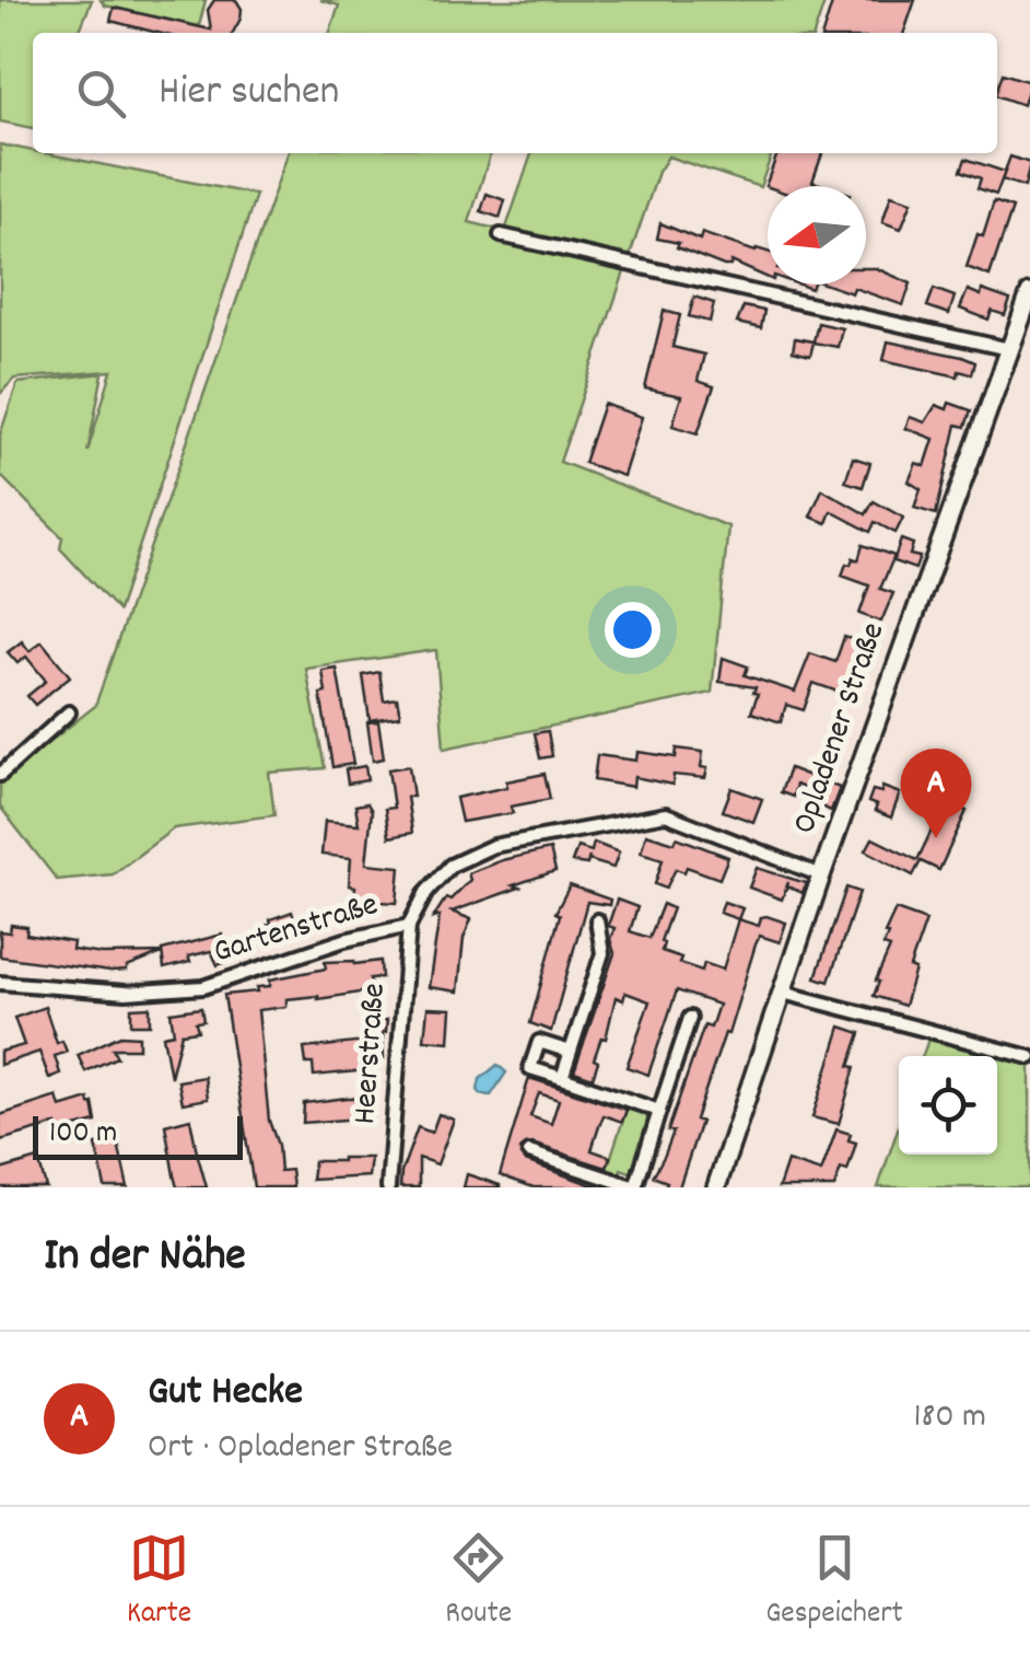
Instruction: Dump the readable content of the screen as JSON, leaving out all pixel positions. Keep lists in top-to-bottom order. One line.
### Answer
{"streets":{"main road":["Opladener Straße"],"street":["Gartenstraße","Heerstraße"]},"crossings":[["Opladener Straße","Gartenstraße"],["Gartenstraße","Heerstraße"]],"scale_bar":"100 m","north":"left","page":{"search":"Hier suchen","pins":"A","scale":"100 m","heading":"In der Nähe","list":[{"mark":"A","name":"Gut Hecke","note":"Ort · Opladener Straße","value":"180 m"}],"nav":["Karte","Route","Gespeichert"]}}
